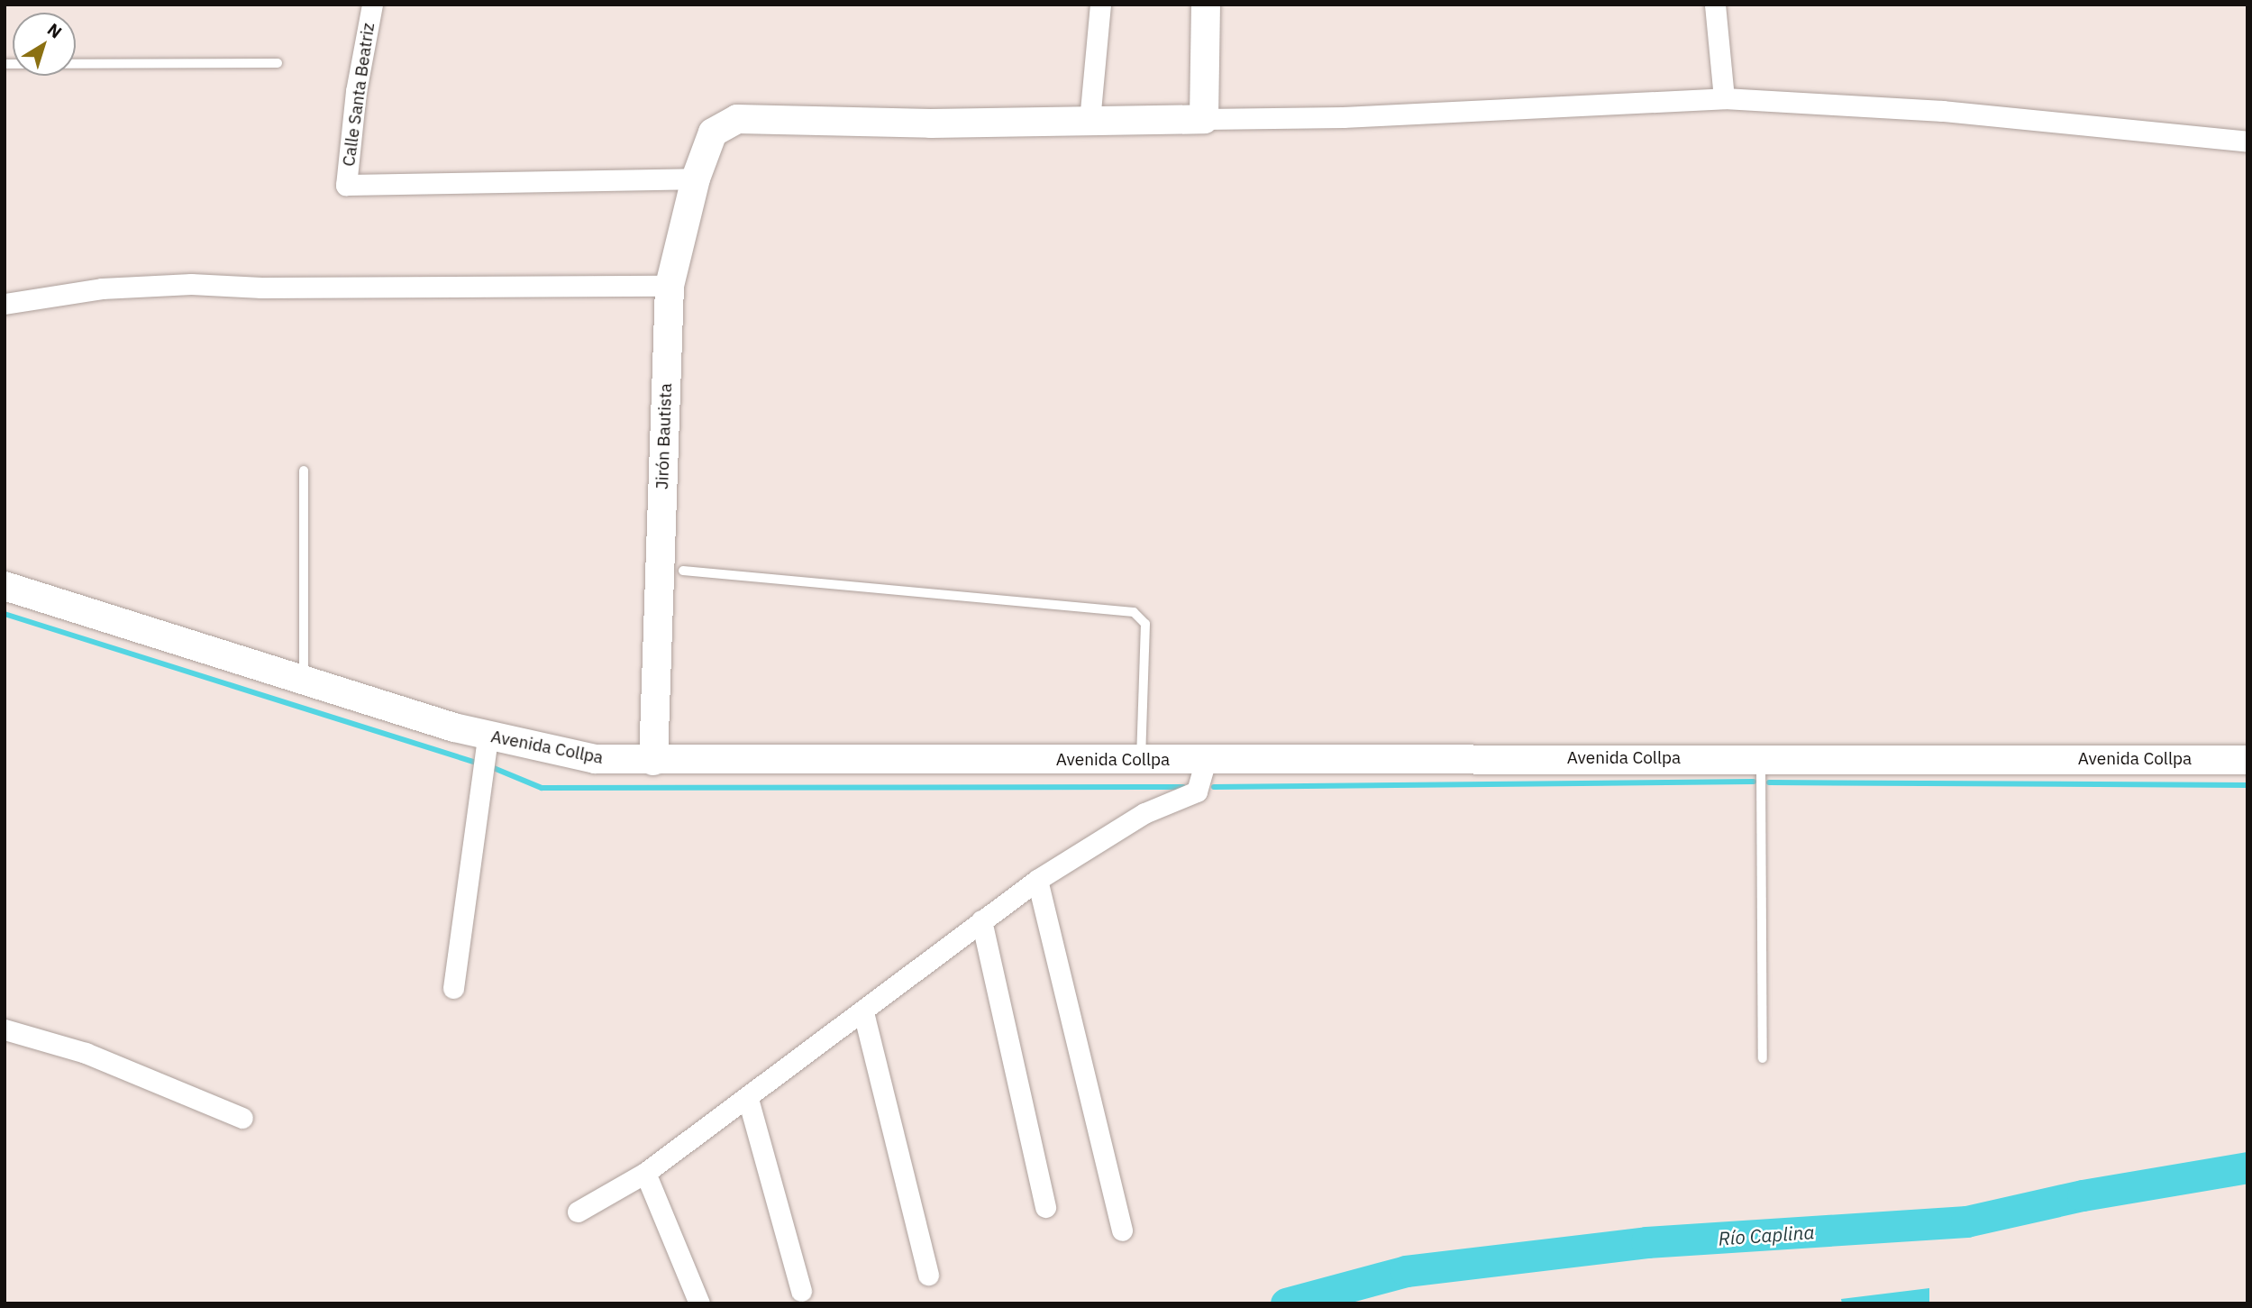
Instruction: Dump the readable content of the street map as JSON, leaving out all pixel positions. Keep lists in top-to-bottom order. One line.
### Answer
{"streets":{"main road":["Jirón Bautista","Avenida Collpa"],"street":["Calle Santa Beatriz"]},"crossings":[["Calle Santa Beatriz","Jirón Bautista"],["Jirón Bautista","Avenida Collpa"]],"water":["Río Caplina"],"north":"top right"}
